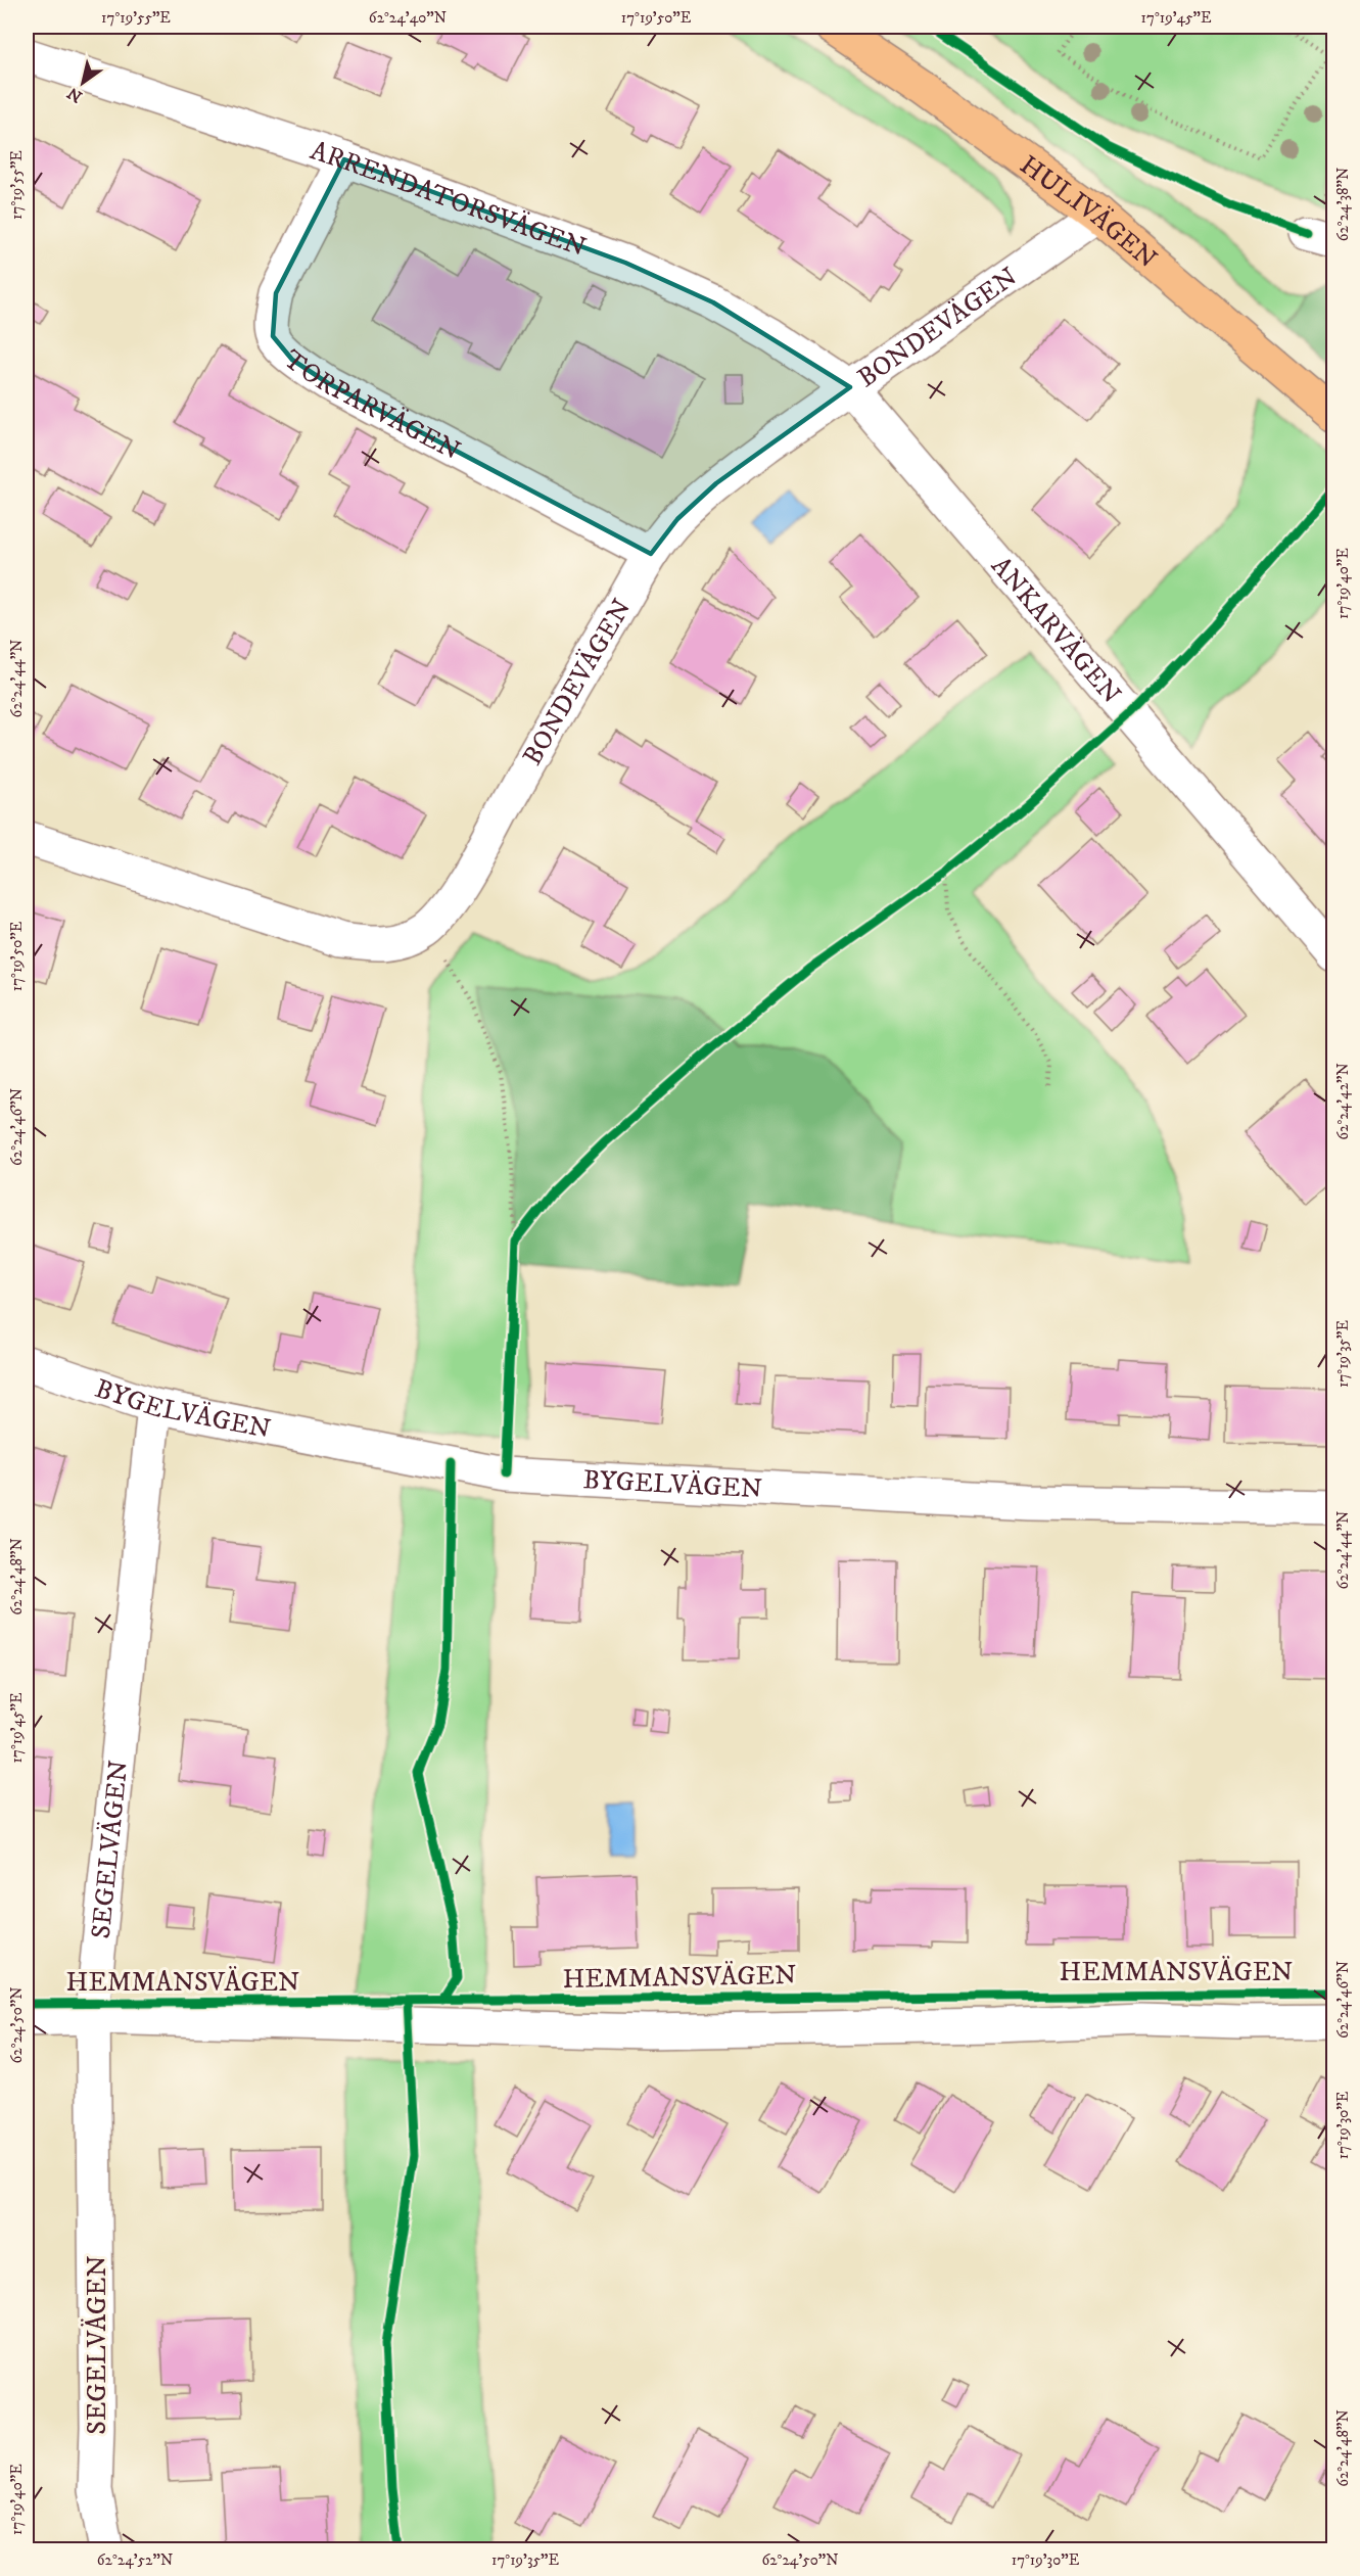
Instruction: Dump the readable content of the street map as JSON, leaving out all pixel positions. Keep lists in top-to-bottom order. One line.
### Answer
{"streets":{"main road":["HULIVÄGEN"],"street":["ARRENDATORSVÄGEN","BONDEVÄGEN","TORPARVÄGEN","ANKARVÄGEN","BYGELVÄGEN","SEGELVÄGEN","HEMMANSVÄGEN"]},"crossings":[["ARRENDATORSVÄGEN","BONDEVÄGEN"],["ARRENDATORSVÄGEN","TORPARVÄGEN"],["ARRENDATORSVÄGEN","ANKARVÄGEN"],["HULIVÄGEN","BONDEVÄGEN"],["BONDEVÄGEN","TORPARVÄGEN"],["BONDEVÄGEN","ANKARVÄGEN"],["BYGELVÄGEN","SEGELVÄGEN"],["SEGELVÄGEN","HEMMANSVÄGEN"]],"north":"bottom left","coordinates":["17°19'55\"E","62°24'40\"N","17°19'50\"E","17°19'45\"E","62°24'38\"N","17°19'40\"E","62°24'44\"N","62°24'42\"N","62°24'46\"N","17°19'35\"E","62°24'48\"N","62°24'50\"N","17°19'30\"E","62°24'52\"N"]}
